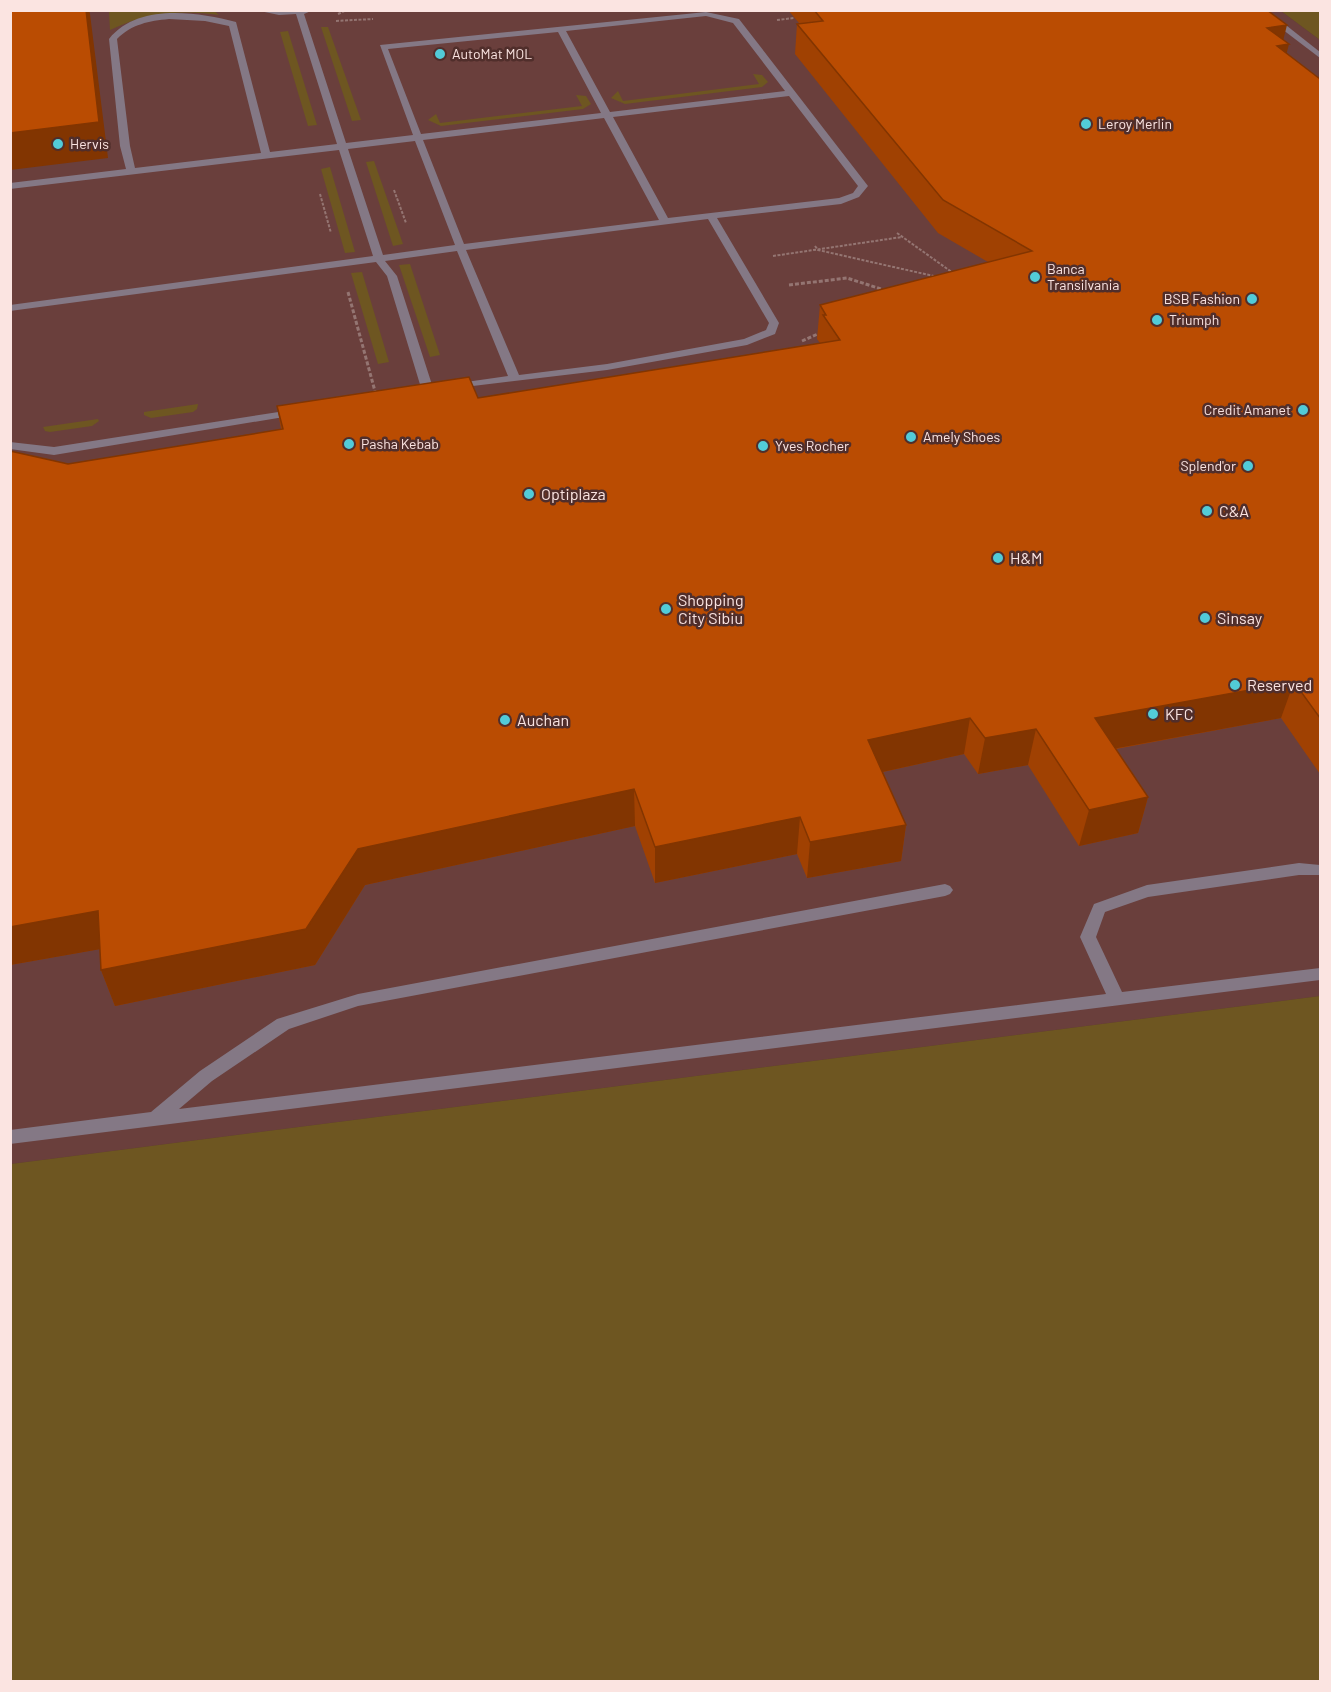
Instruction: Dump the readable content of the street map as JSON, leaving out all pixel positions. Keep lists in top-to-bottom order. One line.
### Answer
{"places":["AutoMat MOL","Leroy Merlin","Hervis","Banca Transilvania","BSB Fashion","Triumph","Credit Amanet","Amely Shoes","Pasha Kebab","Yves Rocher","Splend'or","Optiplaza","C&A","H&M","Shopping City Sibiu","Sinsay","Reserved","KFC","Auchan"]}
